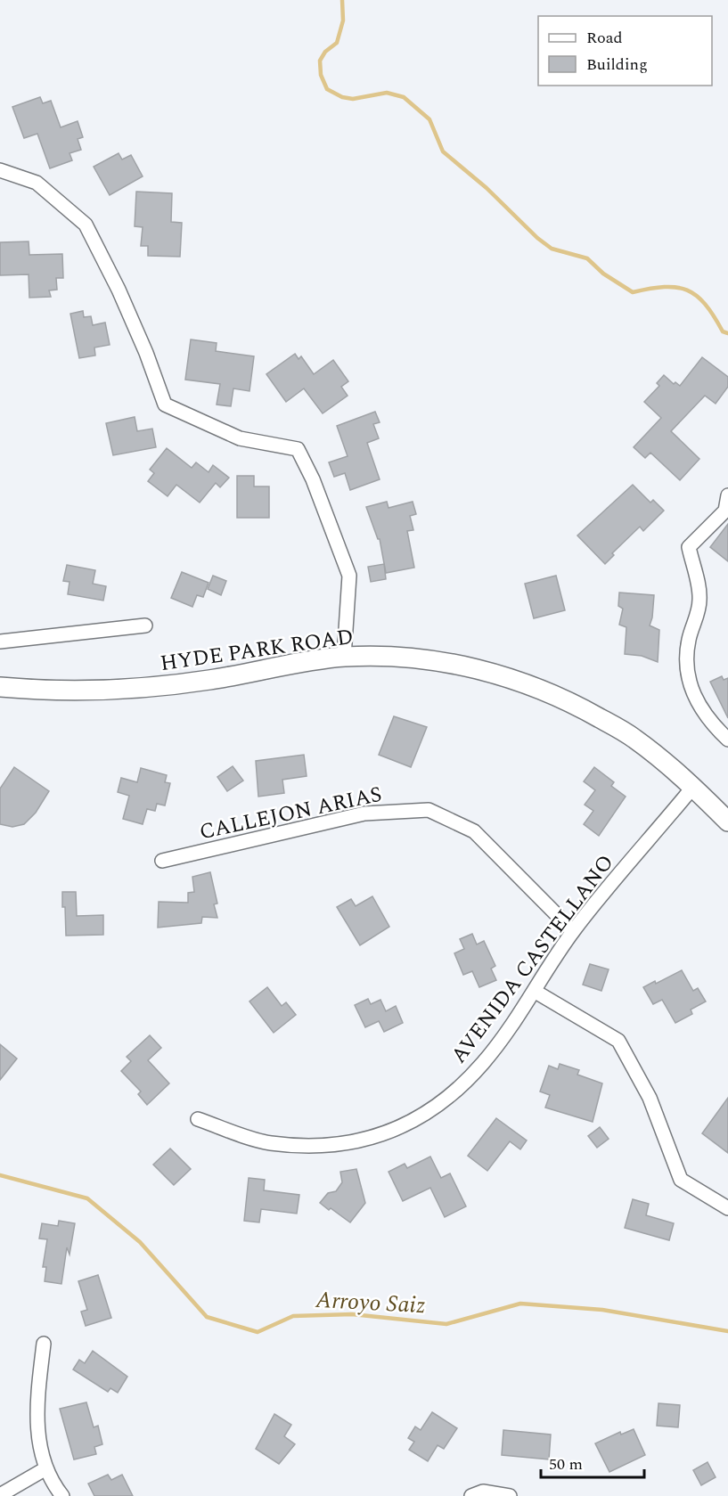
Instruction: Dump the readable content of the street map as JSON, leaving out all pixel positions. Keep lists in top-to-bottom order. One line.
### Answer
{"streets":{"main road":["HYDE PARK ROAD"],"street":["CALLEJON ARIAS","AVENIDA CASTELLANO"]},"crossings":[["HYDE PARK ROAD","AVENIDA CASTELLANO"],["CALLEJON ARIAS","AVENIDA CASTELLANO"]],"water":["Arroyo Saiz"],"legend":["Road","Building"],"scale_bar":"50 m"}
